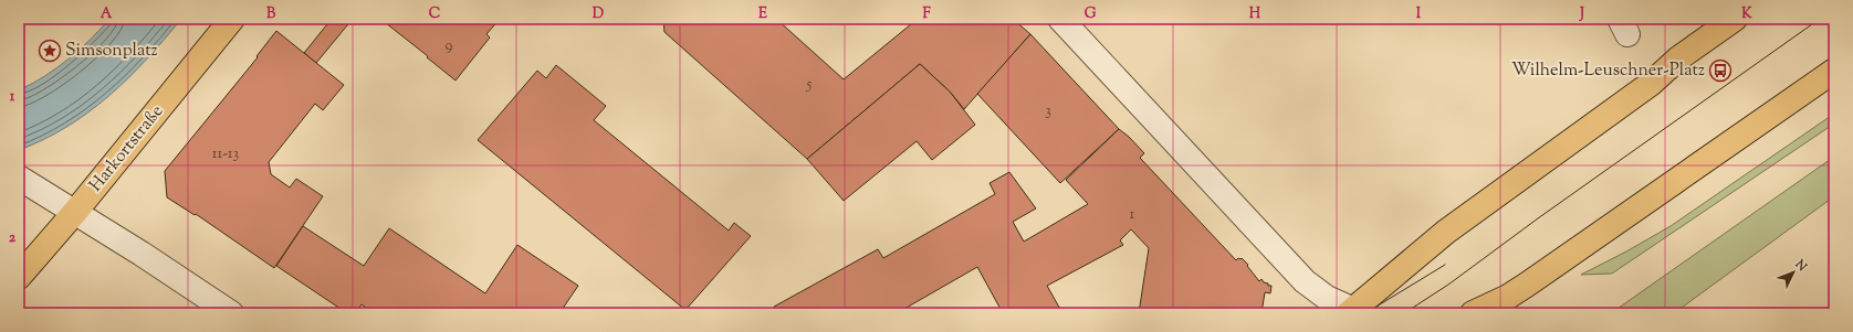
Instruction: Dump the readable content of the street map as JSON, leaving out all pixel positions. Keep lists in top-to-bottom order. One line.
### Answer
{"streets":{"main road":["Harkortstraße"]},"places":{"place":["Simsonplatz"],"bus stop":["Wilhelm-Leuschner-Platz"]},"house_numbers":["9","5","3","11-13","1"],"north":"top right","grid":{"columns":["A","B","C","D","E","F","G","H","I","J","K"],"rows":["1","2"]}}
